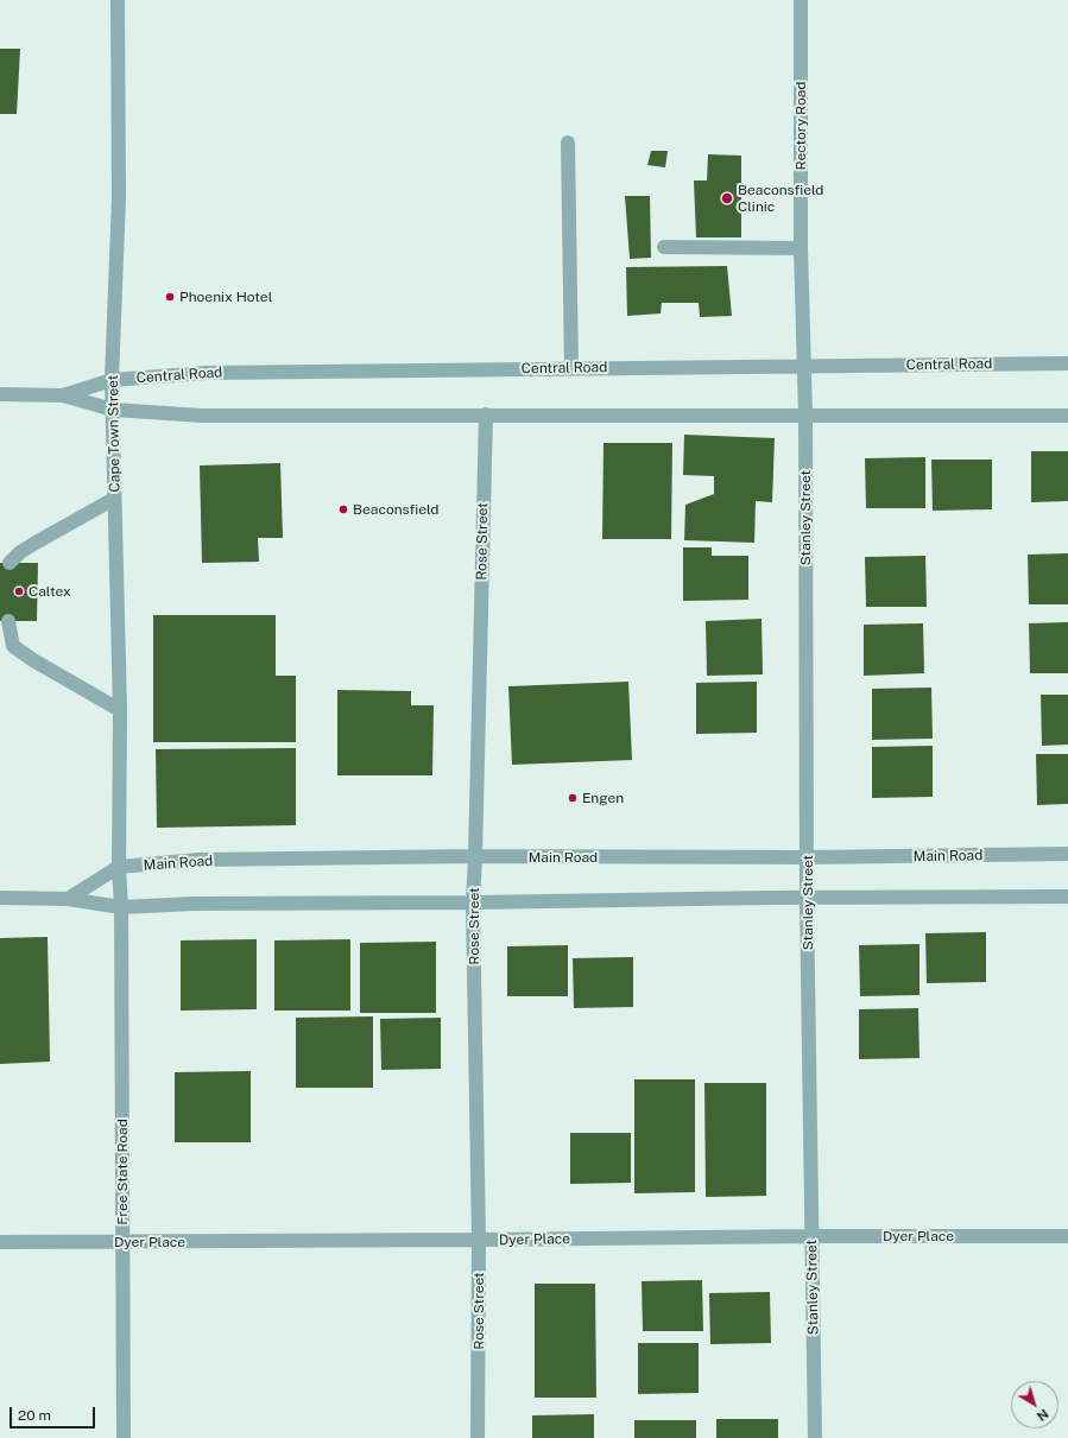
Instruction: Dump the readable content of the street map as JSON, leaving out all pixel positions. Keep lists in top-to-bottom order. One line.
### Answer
{"streets":{"street":["Rectory Road","Central Road","Cape Town Street","Stanley Street","Rose Street","Main Road","Free State Road","Dyer Place"]},"crossings":[["Rectory Road","Central Road"],["Rectory Road","Stanley Street"],["Central Road","Cape Town Street"],["Central Road","Stanley Street"],["Central Road","Rose Street"],["Cape Town Street","Main Road"],["Cape Town Street","Free State Road"],["Stanley Street","Main Road"],["Stanley Street","Dyer Place"],["Rose Street","Main Road"],["Rose Street","Dyer Place"],["Main Road","Free State Road"],["Free State Road","Dyer Place"]],"places":["Beaconsfield Clinic","Phoenix Hotel","Beaconsfield","Caltex","Engen"],"scale_bar":"20 m","north":"bottom right"}
